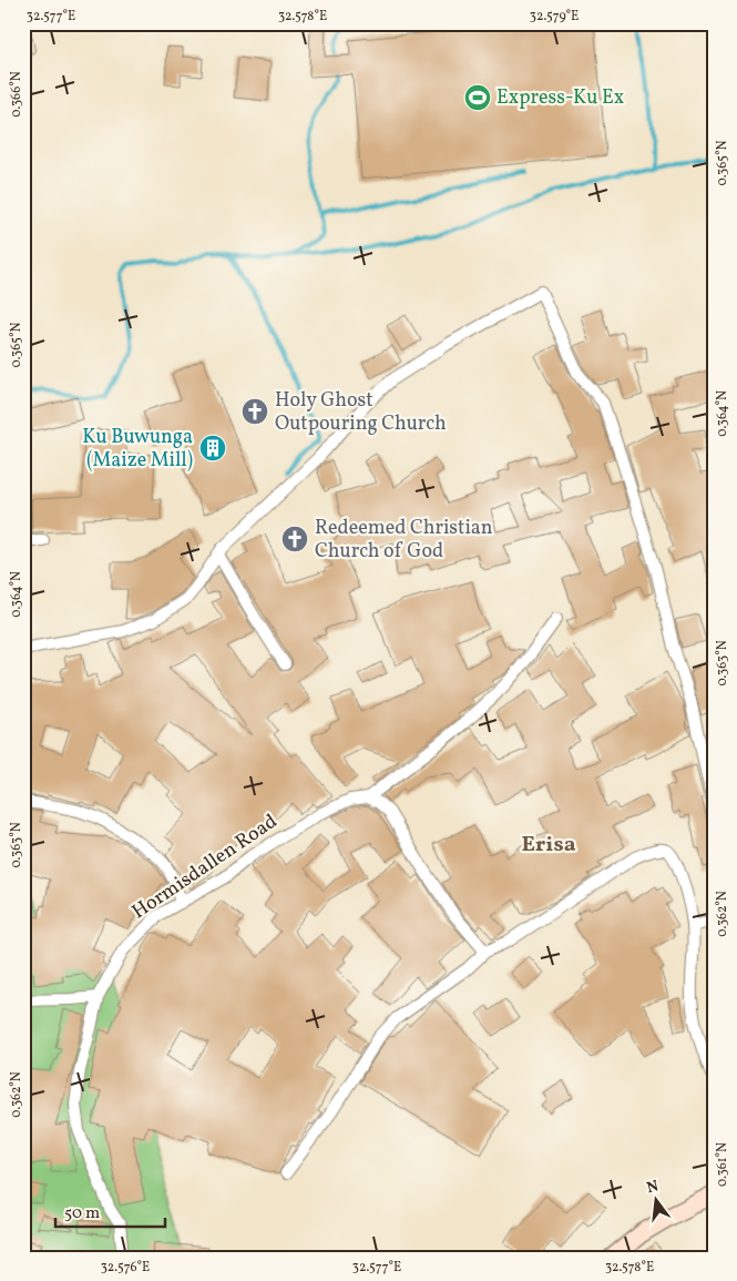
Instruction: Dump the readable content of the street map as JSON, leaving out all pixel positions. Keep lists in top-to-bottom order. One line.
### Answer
{"streets":{"street":["Hormisdallen Road"]},"districts":["Erisa"],"places":{"sports":["Express-Ku Ex"],"church":["Holy Ghost Outpouring Church","Redeemed Christian Church of God"],"building":["Ku Buwunga (Maize Mill)"]},"scale_bar":"50 m","north":"top","coordinates":["32.577°E","32.578°E","32.579°E","0.366°N","0.365°N","0.364°N","0.363°N","0.362°N","0.361°N","32.576°E"]}
